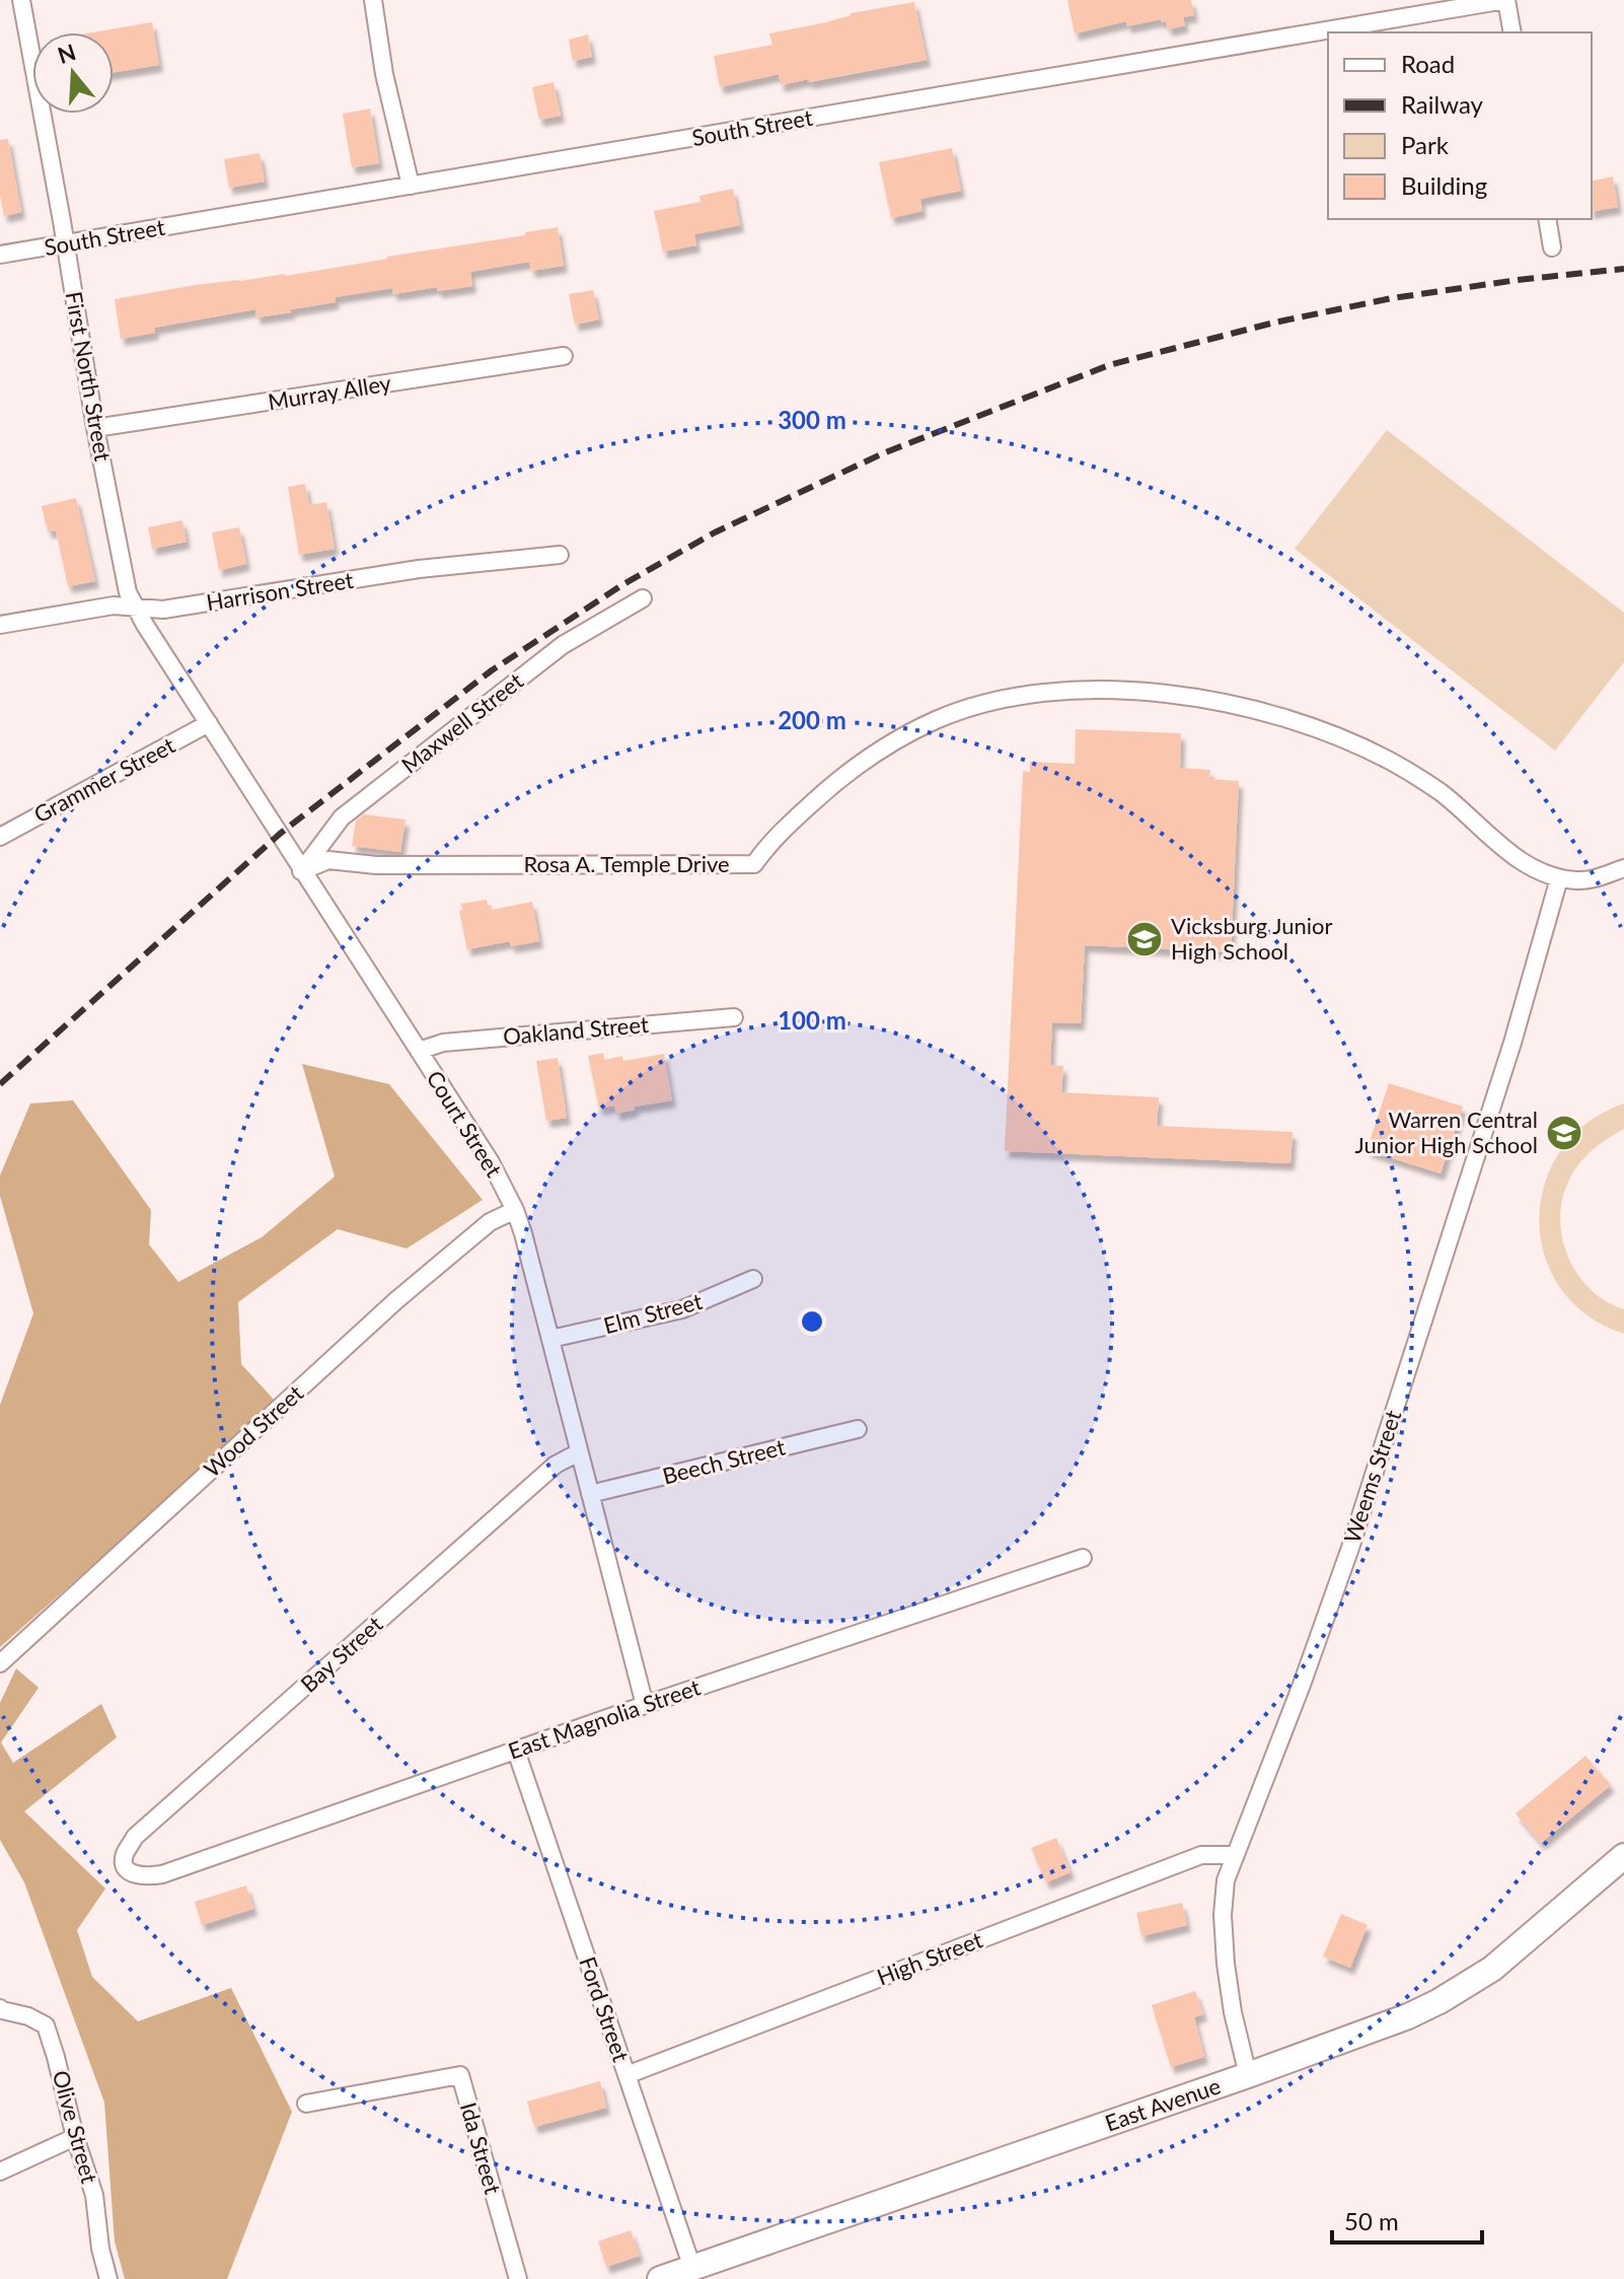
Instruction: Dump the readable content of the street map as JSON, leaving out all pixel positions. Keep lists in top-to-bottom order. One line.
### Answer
{"streets":{"street":["South Street","First North Street","Murray Alley","Harrison Street","Maxwell Street","Grammer Street","Rosa A. Temple Drive","Oakland Street","Court Street","Elm Street","Wood Street","Beech Street","Weems Street","Bay Street","East Magnolia Street","High Street","Ford Street","East Avenue","Olive Street","Ida Street"]},"crossings":[["South Street","First North Street"],["First North Street","Murray Alley"],["First North Street","Harrison Street"],["First North Street","Court Street"],["Harrison Street","Court Street"],["Maxwell Street","Rosa A. Temple Drive"],["Maxwell Street","Court Street"],["Grammer Street","Court Street"],["Rosa A. Temple Drive","Court Street"],["Rosa A. Temple Drive","Weems Street"],["Oakland Street","Court Street"],["Court Street","Elm Street"],["Court Street","Wood Street"],["Court Street","Beech Street"],["Court Street","Bay Street"],["Court Street","East Magnolia Street"],["Weems Street","High Street"],["Weems Street","East Avenue"],["Bay Street","East Magnolia Street"],["East Magnolia Street","Ford Street"],["High Street","Ford Street"],["Ford Street","East Avenue"]],"places":{"school or university":["Vicksburg Junior High School","Warren Central Junior High School"]},"legend":["Road","Railway","Park","Building"],"scale_bar":"50 m","north":"top","rings":["300 m","200 m","100 m"]}
